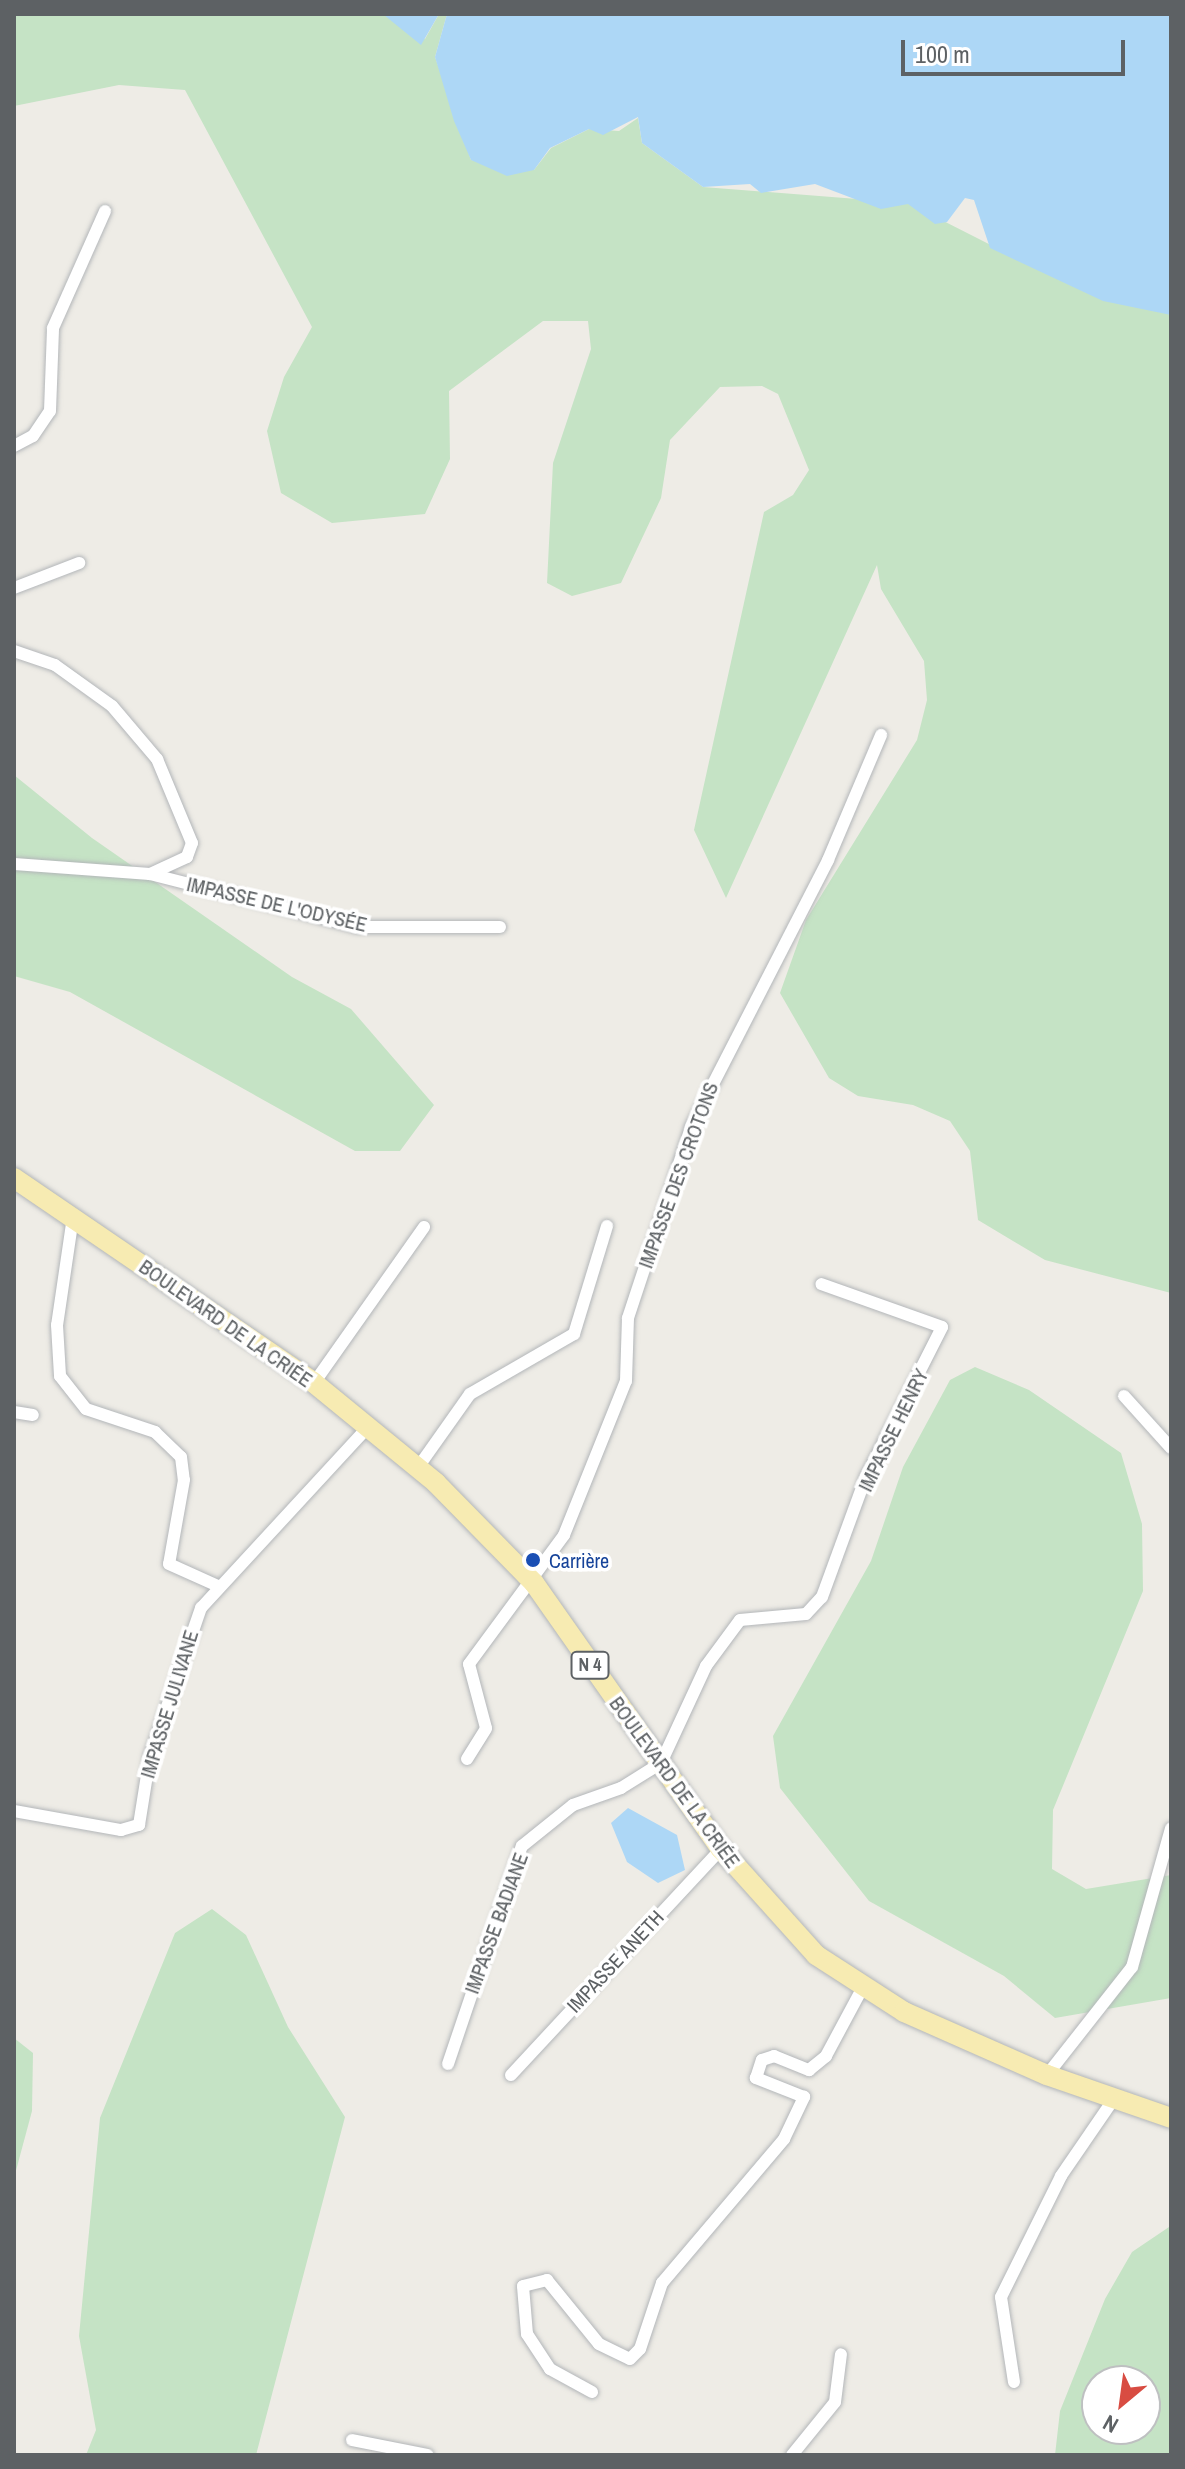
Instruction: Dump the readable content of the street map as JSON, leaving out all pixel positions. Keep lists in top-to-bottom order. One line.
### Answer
{"streets":{"main road":["BOULEVARD DE LA CRIÉE","N 4"],"street":["IMPASSE DE L'ODYSÉE","IMPASSE DES CROTONS","IMPASSE HENRY","IMPASSE JULIVANE","IMPASSE BADIANE","IMPASSE ANETH"]},"crossings":[["IMPASSE DES CROTONS","BOULEVARD DE LA CRIÉE"],["BOULEVARD DE LA CRIÉE","IMPASSE HENRY"],["BOULEVARD DE LA CRIÉE","IMPASSE JULIVANE"],["BOULEVARD DE LA CRIÉE","IMPASSE BADIANE"],["BOULEVARD DE LA CRIÉE","IMPASSE ANETH"],["IMPASSE HENRY","IMPASSE BADIANE"]],"places":["Carrière"],"scale_bar":"100 m","north":"bottom left"}
